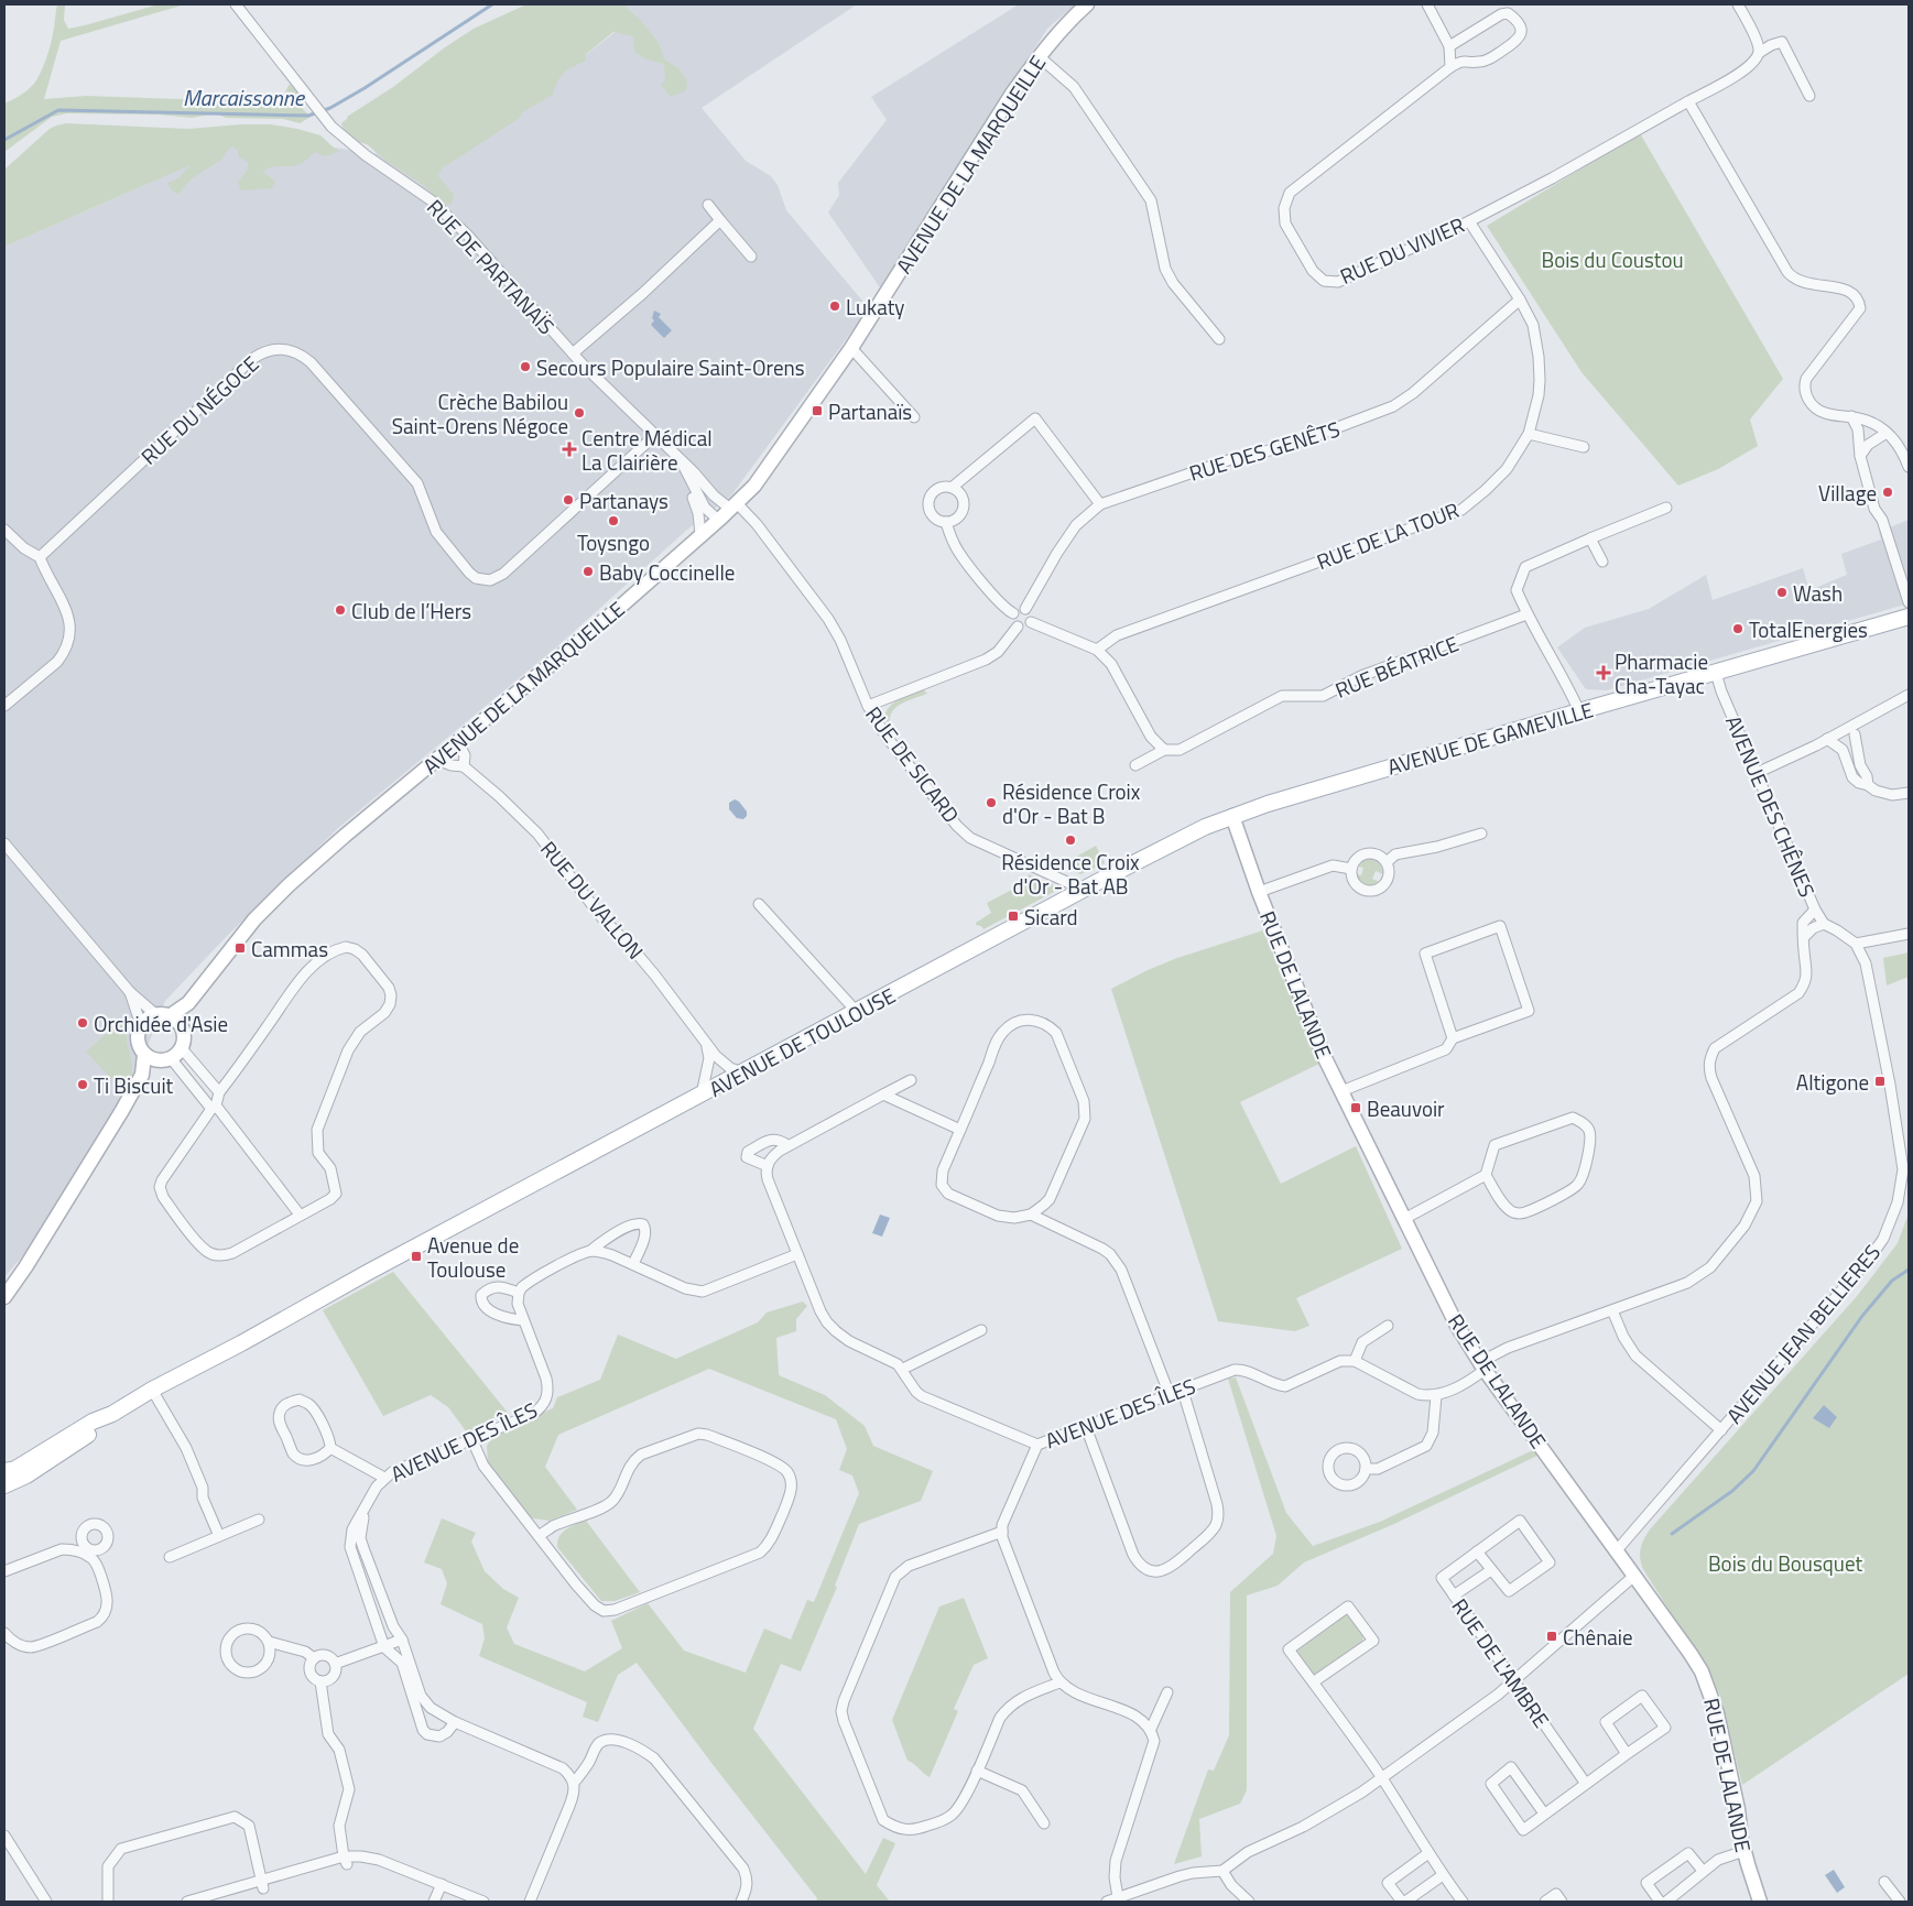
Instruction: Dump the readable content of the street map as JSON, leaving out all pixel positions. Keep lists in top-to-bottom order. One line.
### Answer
{"streets":{"main road":["AVENUE DE GAMEVILLE","AVENUE DE TOULOUSE"],"street":["AVENUE DE LA MARQUEILLE","RUE DU VIVIER","RUE DE PARTANAÏS","RUE DU NÉGOCE","RUE DES GENÊTS","RUE DE LA TOUR","RUE BÉATRICE","RUE DE SICARD","AVENUE DES CHÊNES","RUE DU VALLON","RUE DE LALANDE","AVENUE JEAN BELLIERES","AVENUE DES ÎLES","RUE DE L'AMBRE"]},"crossings":[["AVENUE DE LA MARQUEILLE","RUE DE PARTANAÏS"],["AVENUE DE LA MARQUEILLE","RUE DE SICARD"],["AVENUE DE LA MARQUEILLE","RUE DU VALLON"],["RUE DU VIVIER","RUE DE LA TOUR"],["RUE DE PARTANAÏS","RUE DU NÉGOCE"],["RUE DE PARTANAÏS","RUE DE SICARD"],["RUE DES GENÊTS","RUE DE LA TOUR"],["AVENUE DE GAMEVILLE","AVENUE DES CHÊNES"],["AVENUE DE GAMEVILLE","RUE DE LALANDE"],["AVENUE DE GAMEVILLE","AVENUE DE TOULOUSE"],["RUE DE SICARD","AVENUE DE TOULOUSE"],["RUE DU VALLON","AVENUE DE TOULOUSE"],["RUE DE LALANDE","AVENUE DE TOULOUSE"],["RUE DE LALANDE","AVENUE JEAN BELLIERES"]],"water":["Marcaissonne"],"parks":["Bois du Coustou","Bois du Bousquet"],"places":{"other":["Lukaty","Secours Populaire Saint-Orens","Crèche Babilou Saint-Orens Négoce","Village","Partanays","Toysngo","Baby Coccinelle","Wash","Club de l’Hers","TotalEnergies","Résidence Croix d'Or - Bat B","Résidence Croix d'Or - Bat AB","Orchidée d'Asie","Ti Biscuit"],"transit":["Partanaïs","Sicard","Cammas","Altigone","Beauvoir","Avenue de Toulouse","Chênaie"],"health":["Centre Médical La Clairière","Pharmacie Cha-Tayac"]}}
